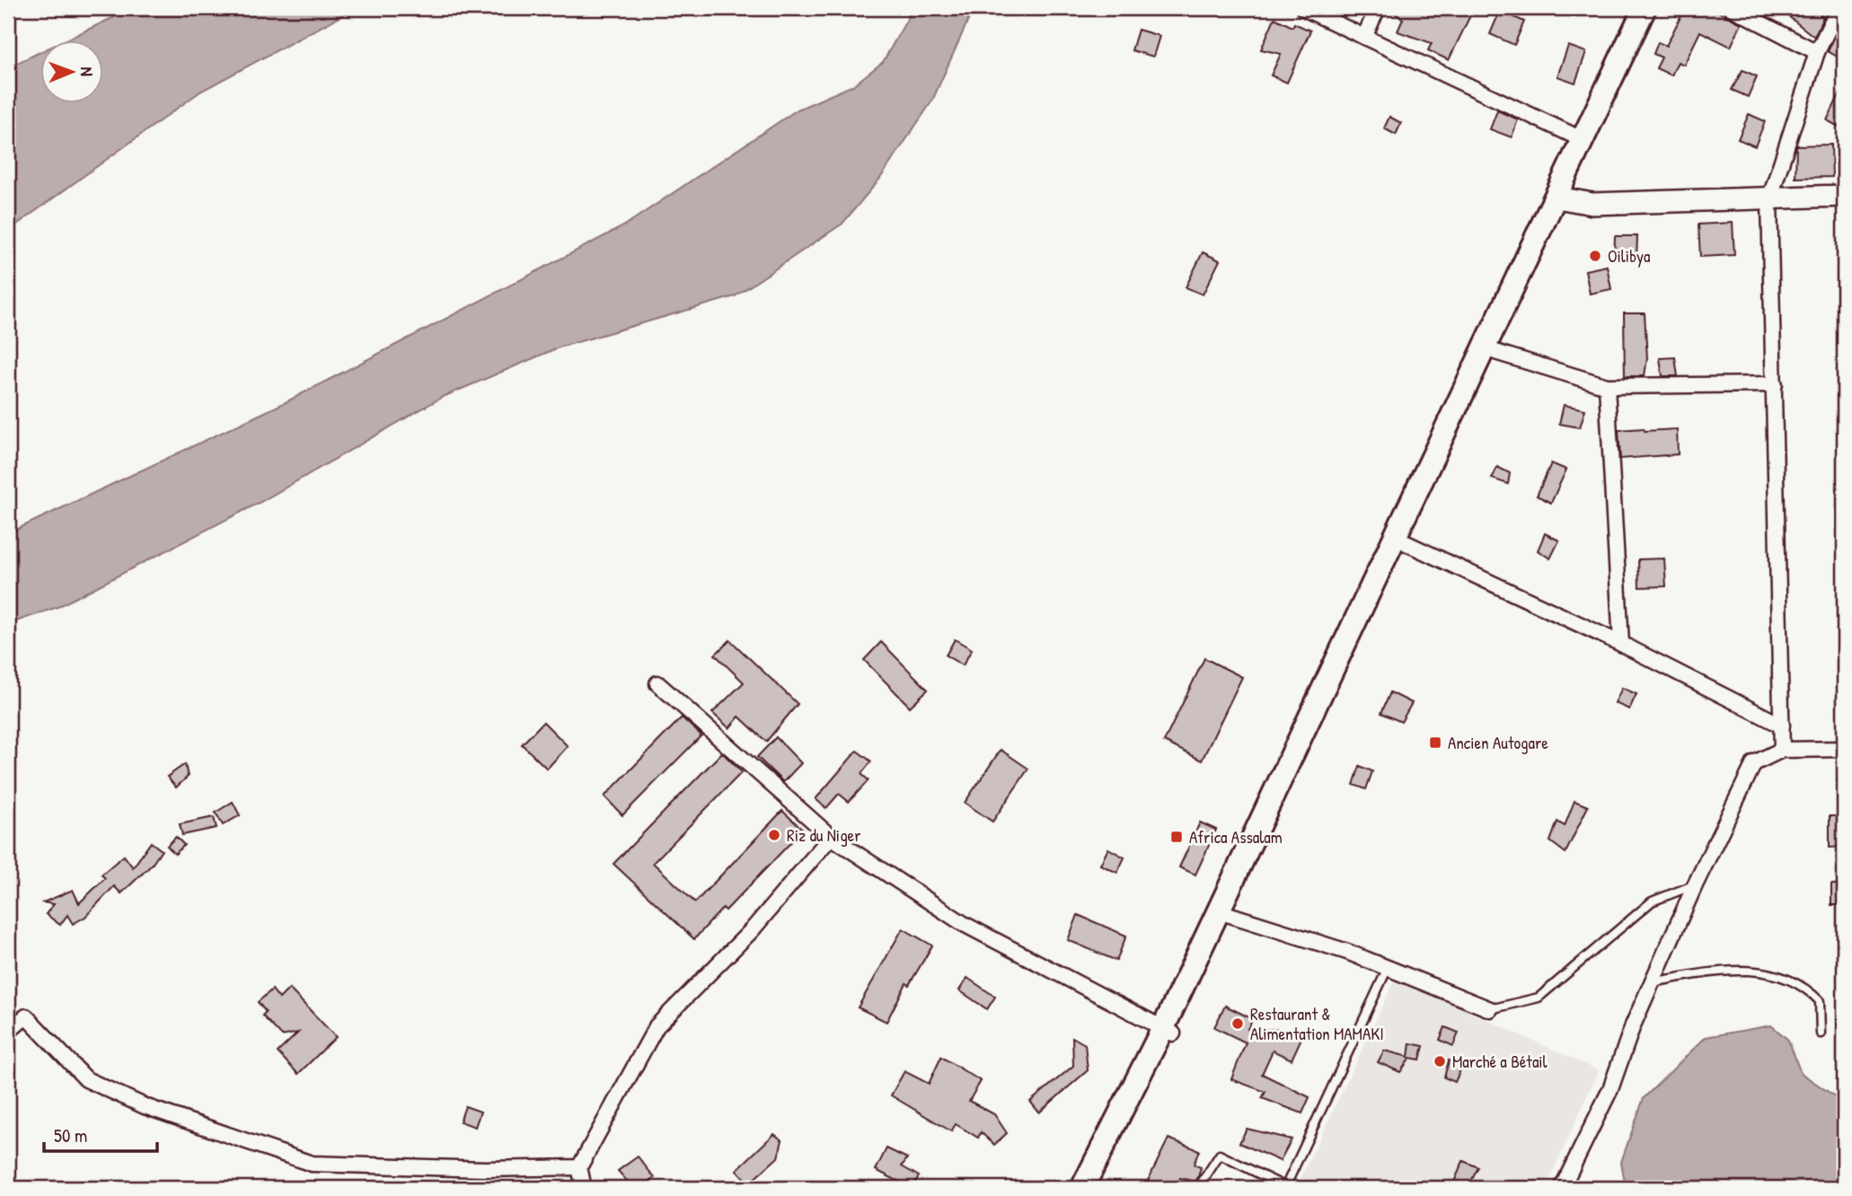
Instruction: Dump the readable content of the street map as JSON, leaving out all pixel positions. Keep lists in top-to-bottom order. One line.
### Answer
{"places":{"other":["Oilibya","Riz du Niger","Restaurant & Alimentation MAMAKI","Marché a Bétail"],"transit":["Ancien Autogare","Africa Assalam"]},"scale_bar":"50 m","north":"right"}
